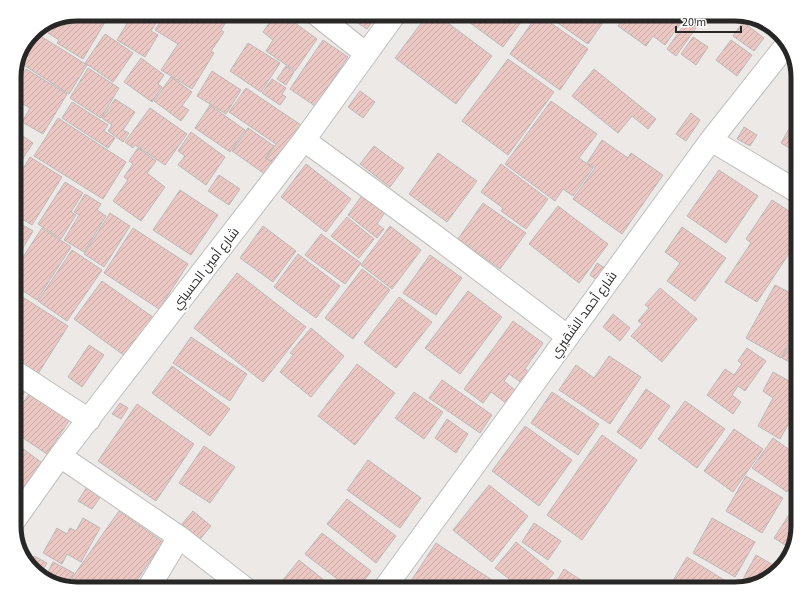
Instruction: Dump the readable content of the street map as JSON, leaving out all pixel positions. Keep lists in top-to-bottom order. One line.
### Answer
{"streets":{"street":["شارع أمين الحسيني","شارع أحمد الشقيري"]},"scale_bar":"20 m"}
